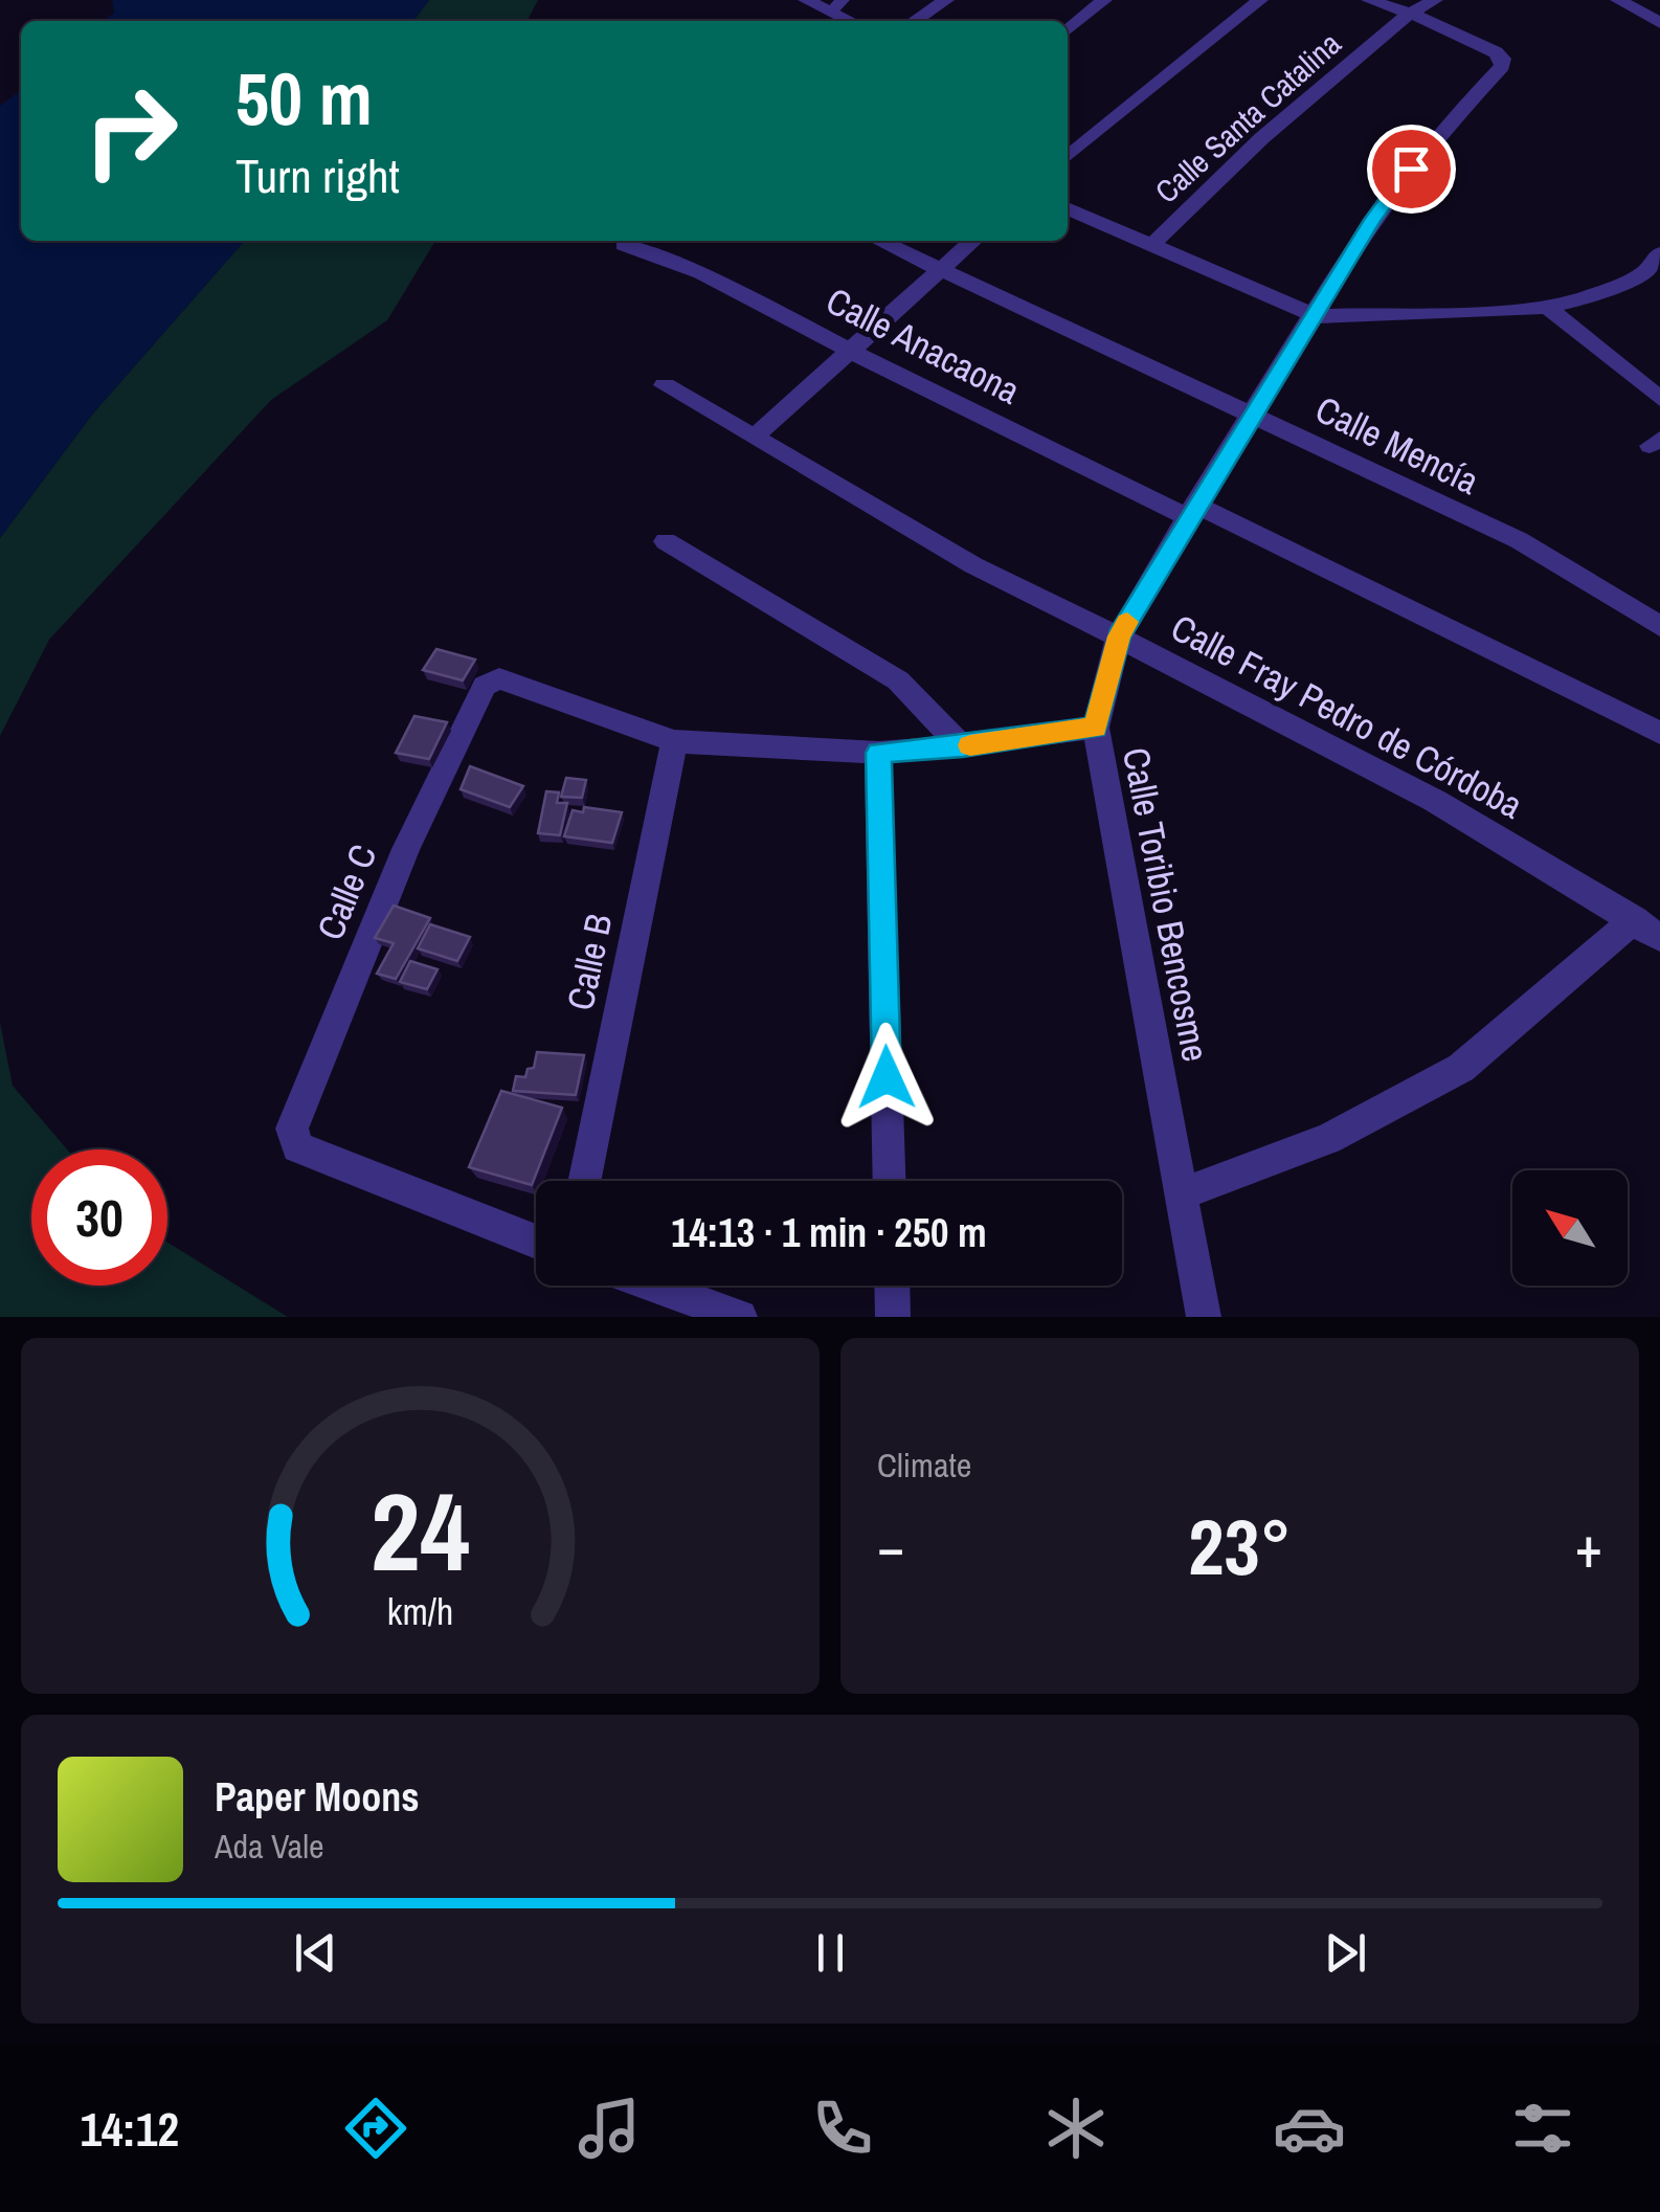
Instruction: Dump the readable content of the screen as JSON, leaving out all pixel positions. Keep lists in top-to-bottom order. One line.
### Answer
{"streets":{"street":["Calle Santa Catalina","Calle Anacaona","Calle Mencía","Calle Fray Pedro de Córdoba","Calle C","Calle Toribio Bencosme","Calle B"]},"crossings":[["Calle Santa Catalina","Calle Toribio Bencosme"],["Calle Anacaona","Calle Toribio Bencosme"],["Calle Mencía","Calle Toribio Bencosme"],["Calle Fray Pedro de Córdoba","Calle Toribio Bencosme"],["Calle C","Calle B"]],"north":"top left","page":{"turn":["50 m","Turn right"],"limit":"30","trip":"14:13 · 1 min · 250 m","tile":"Climate","heat":["−","23°","+"],"song":["Paper Moons","Ada Vale"],"tabs":"14:12","gauge":["24","km/h"]}}
